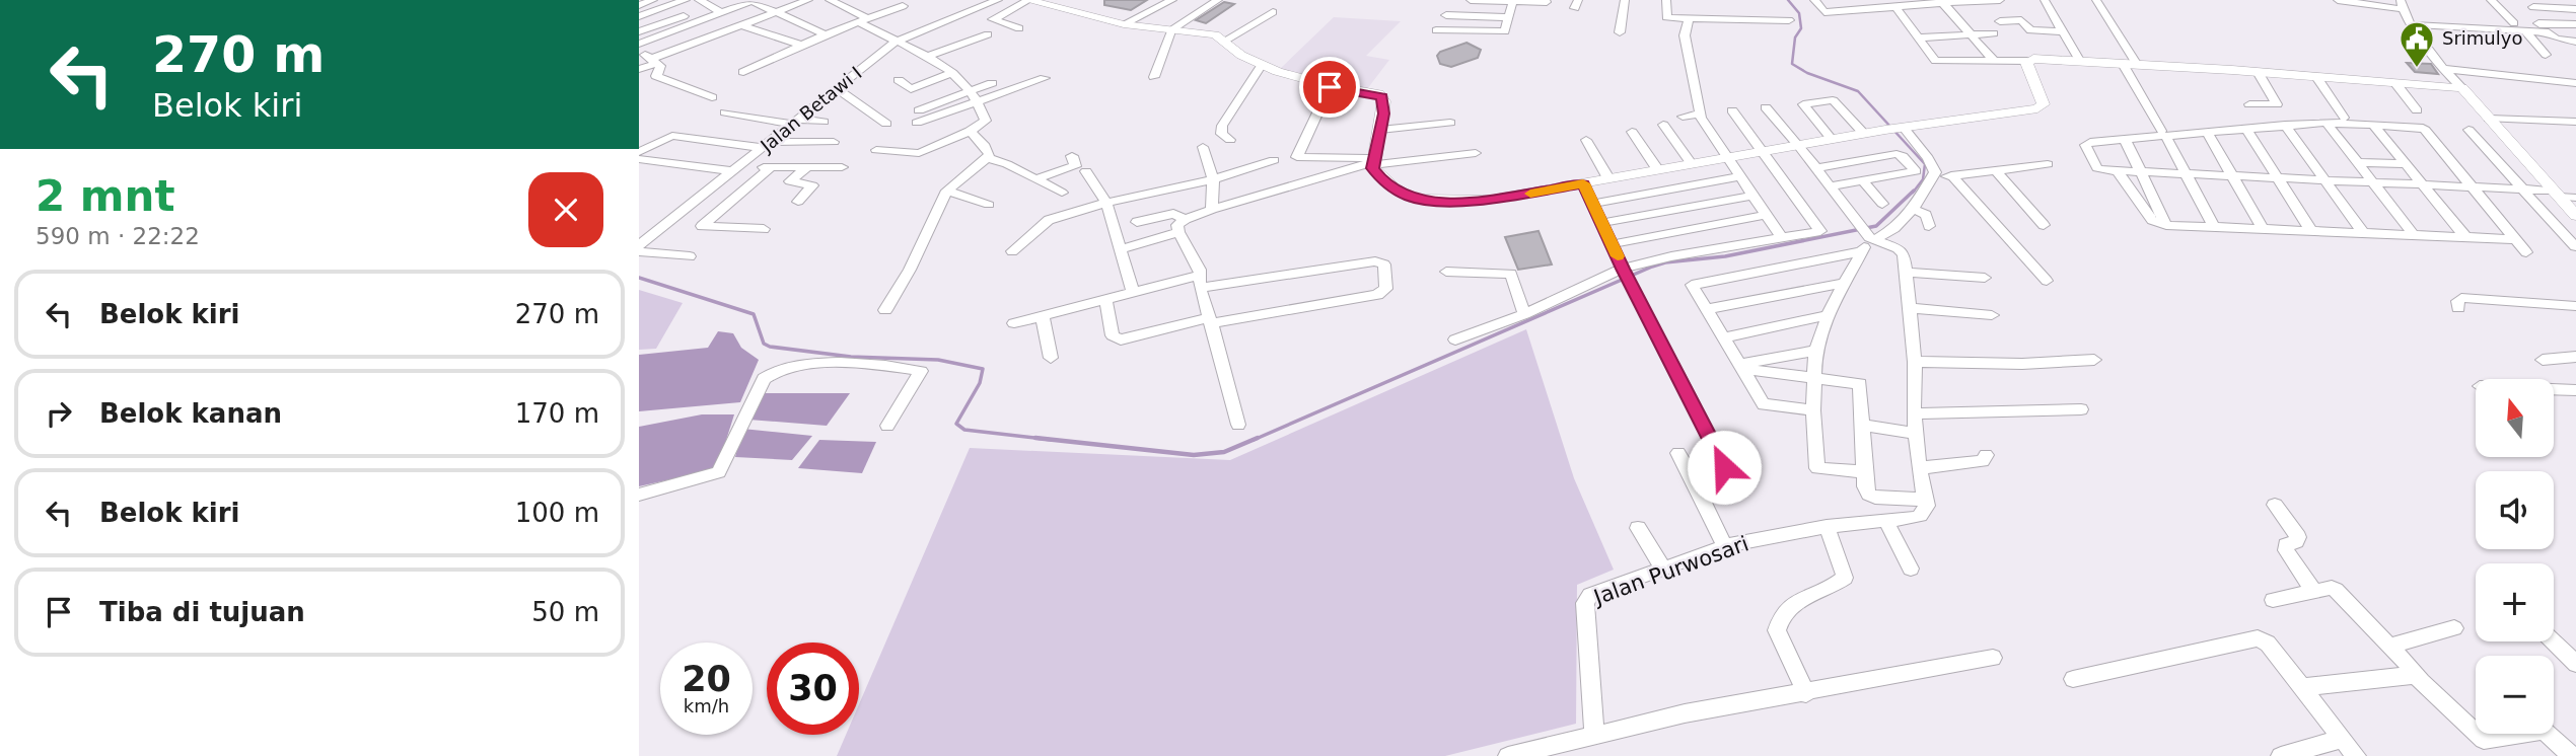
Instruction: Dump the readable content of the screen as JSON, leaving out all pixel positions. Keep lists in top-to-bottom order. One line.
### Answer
{"streets":{"street":["Jalan Betawi I","Jalan Purwosari"]},"places":{"public building":["Srimulyo"]},"north":"top","page":{"turn":["270 m","Belok kiri"],"heading":["2 mnt","590 m · 22:22"],"list":[{"name":"Belok kiri","value":"270 m"},{"name":"Belok kanan","value":"170 m"},{"name":"Belok kiri","value":"100 m"},{"name":"Tiba di tujuan","value":"50 m"}],"map_buttons":["+","−"],"speed":"20 km/h","limit":"30"}}
